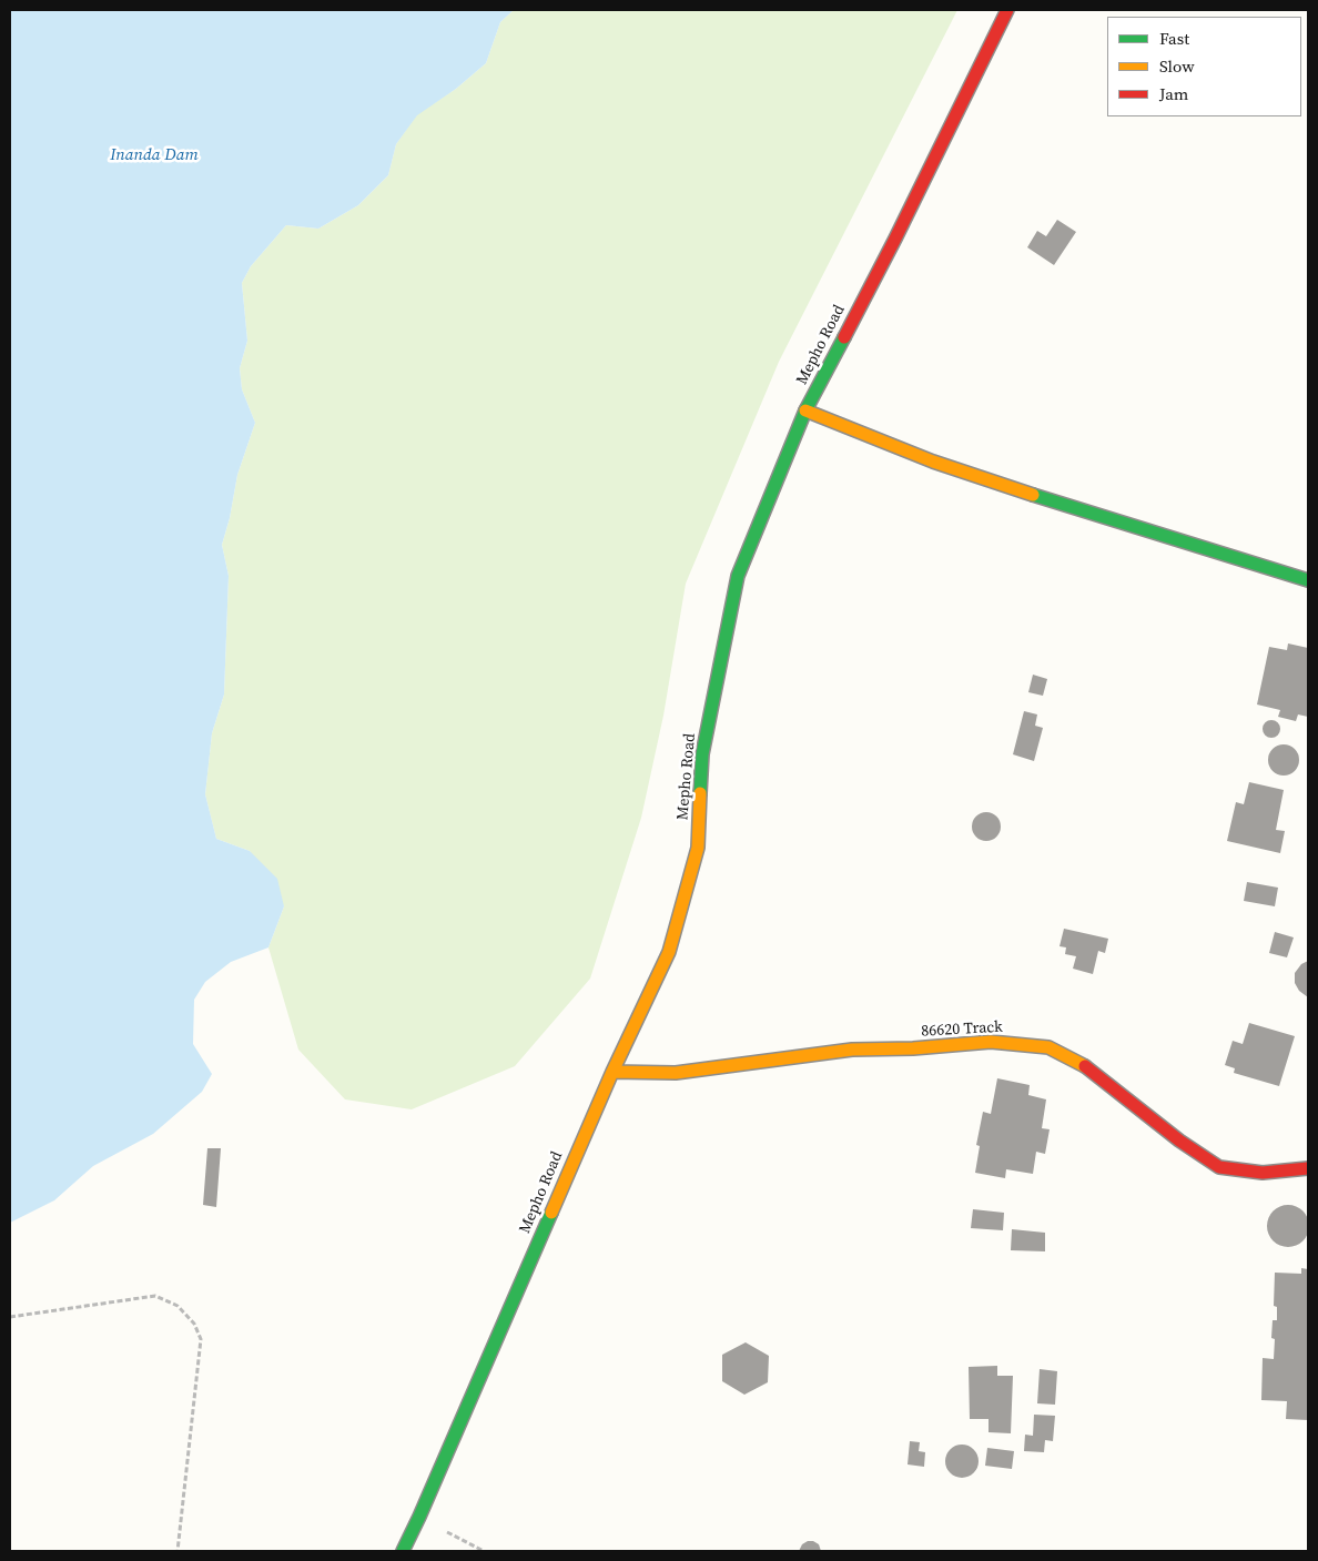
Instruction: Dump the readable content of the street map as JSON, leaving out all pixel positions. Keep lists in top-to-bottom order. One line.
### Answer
{"streets":{"street":["Mepho Road","86620 Track"]},"crossings":[["Mepho Road","86620 Track"]],"water":["Inanda Dam"],"legend":["Fast","Slow","Jam"]}
